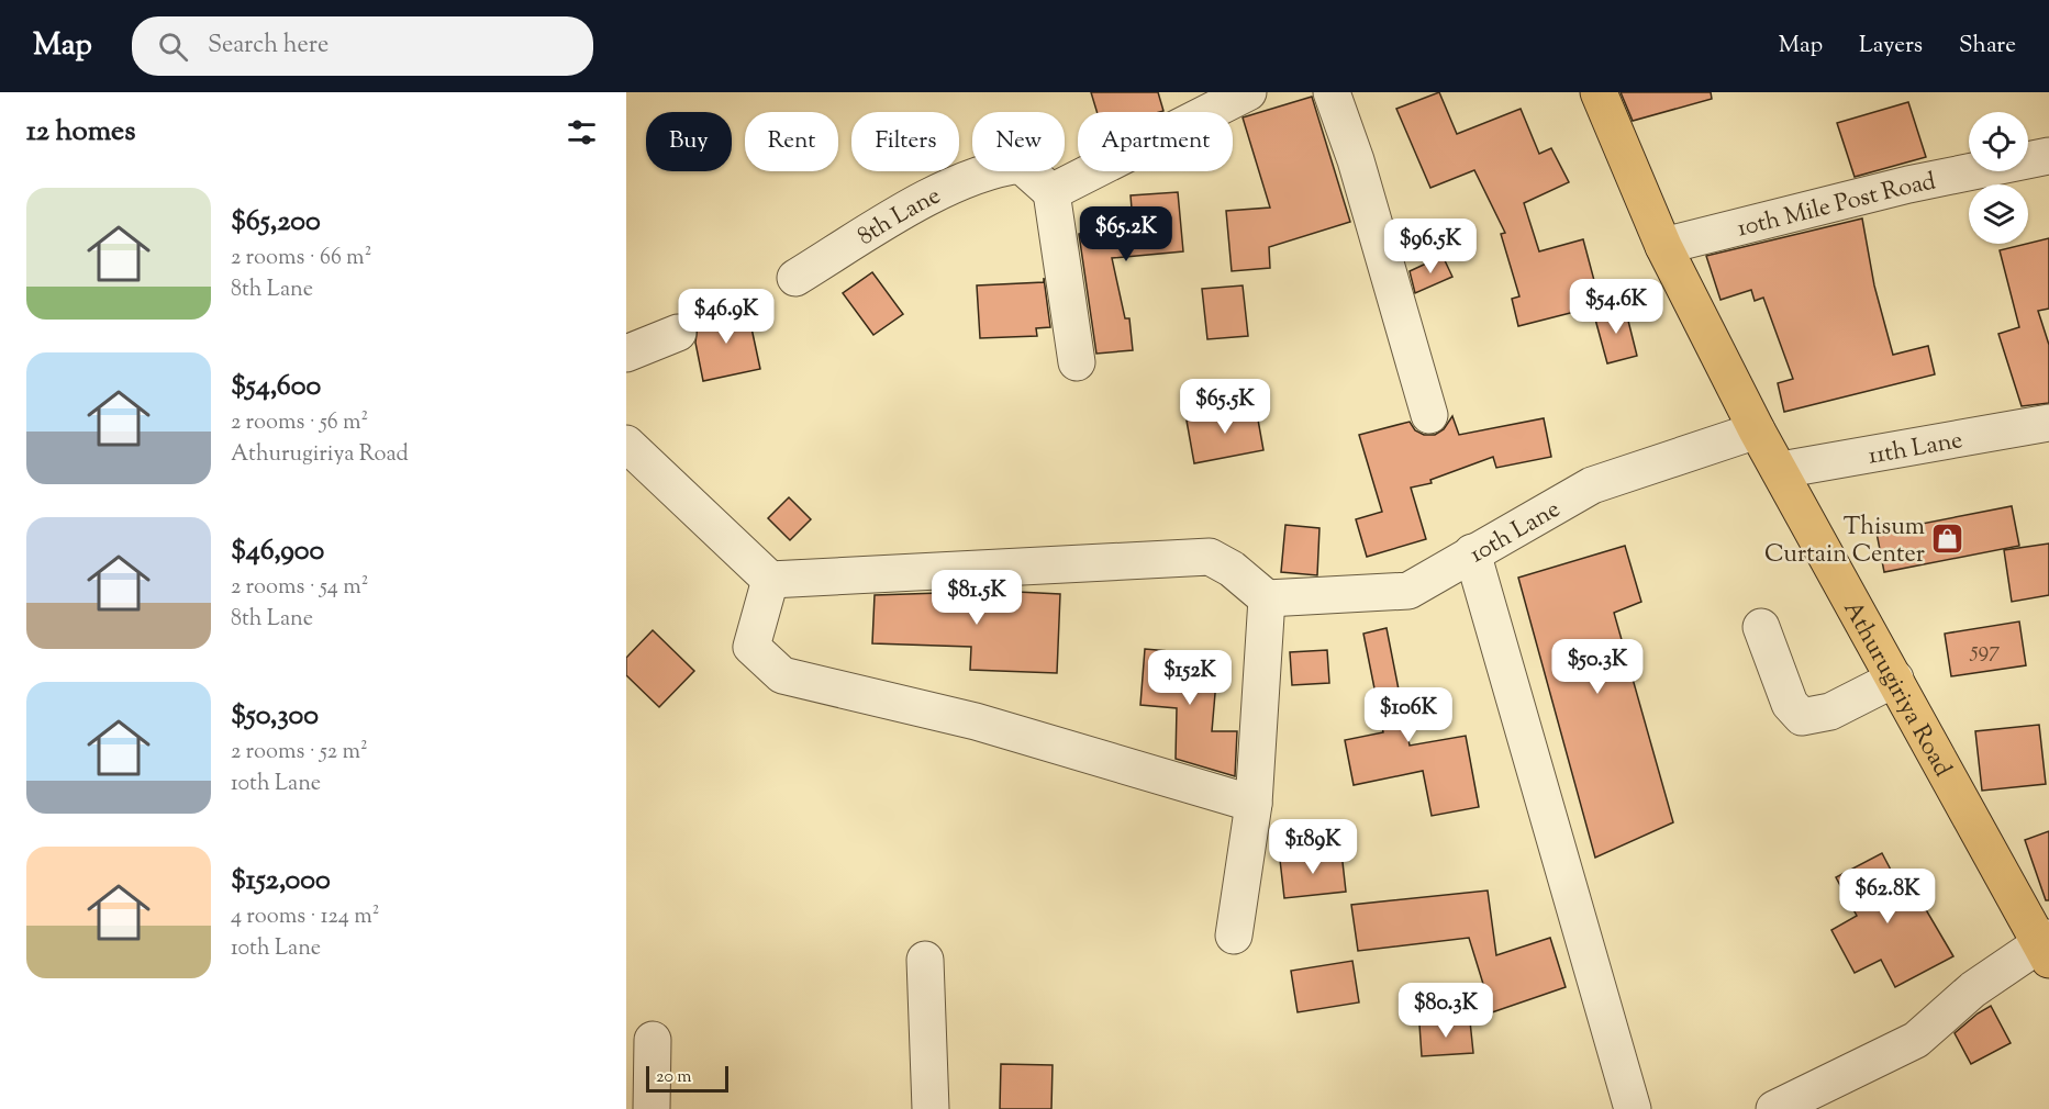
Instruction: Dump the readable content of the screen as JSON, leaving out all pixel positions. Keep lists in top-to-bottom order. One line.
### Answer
{"streets":{"main road":["Athurugiriya Road"],"street":["10th Mile Post Road","8th Lane","11th Lane","10th Lane"]},"crossings":[["10th Mile Post Road","Athurugiriya Road"],["11th Lane","Athurugiriya Road"],["10th Lane","Athurugiriya Road"]],"places":{"shop":["Thisum Curtain Center"]},"house_numbers":["597"],"scale_bar":"20 m","page":{"header":"Map","search":"Search here","nav":["Map","Layers","Share"],"heading":"12 homes","chip":["Buy","Rent","Filters","New","Apartment"],"list":[{"name":"$65,200","note":"2 rooms · 66 m² · 8th Lane"},{"name":"$54,600","note":"2 rooms · 56 m² · Athurugiriya Road"},{"name":"$46,900","note":"2 rooms · 54 m² · 8th Lane"},{"name":"$50,300","note":"2 rooms · 52 m² · 10th Lane"},{"name":"$152,000","note":"4 rooms · 124 m² · 10th Lane"}],"price":["$65.2K","$96.5K","$54.6K","$46.9K","$65.5K","$81.5K","$50.3K","$152K","$106K","$189K","$62.8K","$80.3K"],"scale":"20 m"}}
